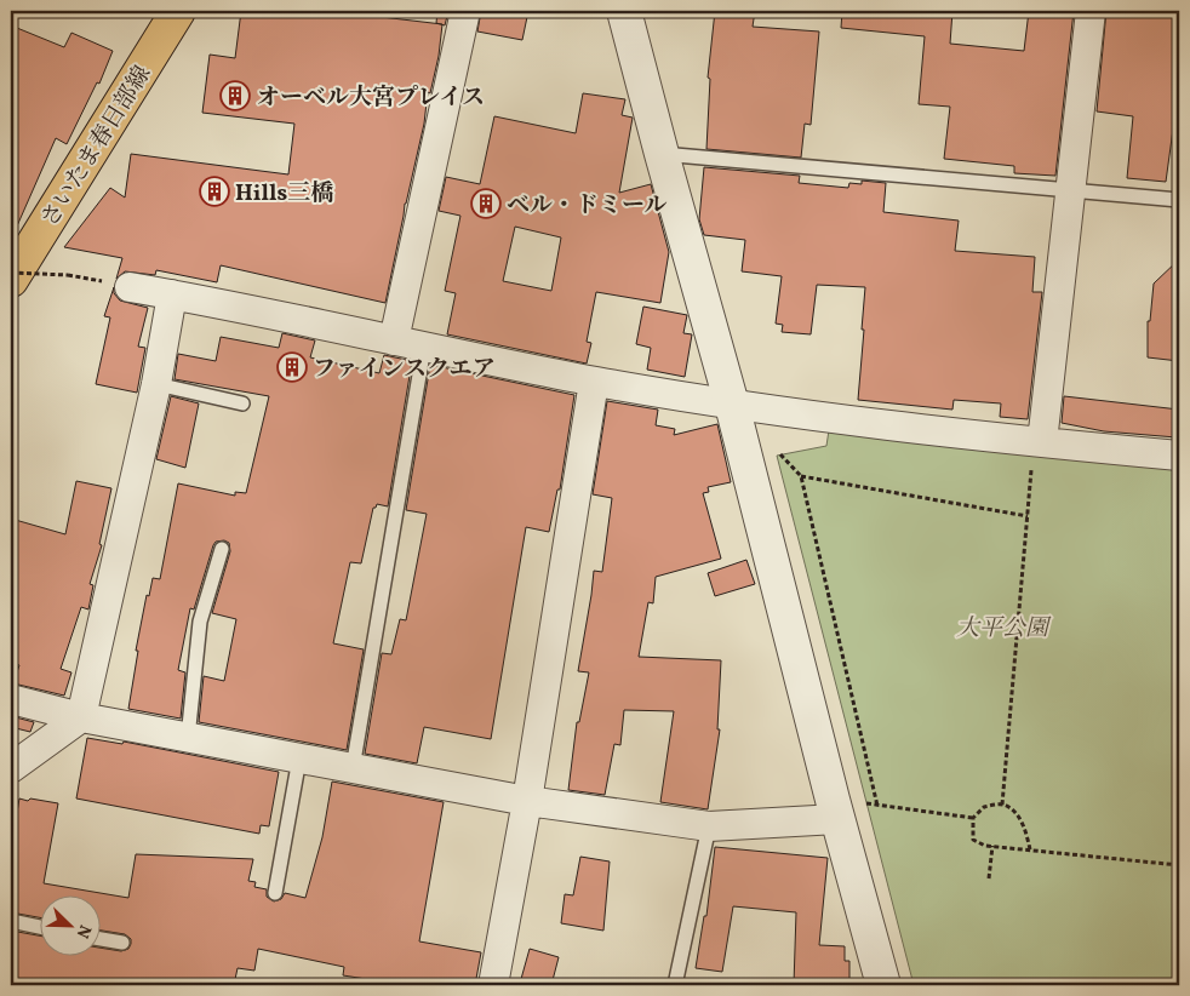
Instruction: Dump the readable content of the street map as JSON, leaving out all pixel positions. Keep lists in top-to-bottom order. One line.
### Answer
{"streets":{"main road":["さいたま春日部線"]},"parks":["大平公園"],"places":{"building":["オーベル大宮プレイス","Hills三橋","ベル・ドミール","ファインスクエア"]},"north":"bottom right"}
